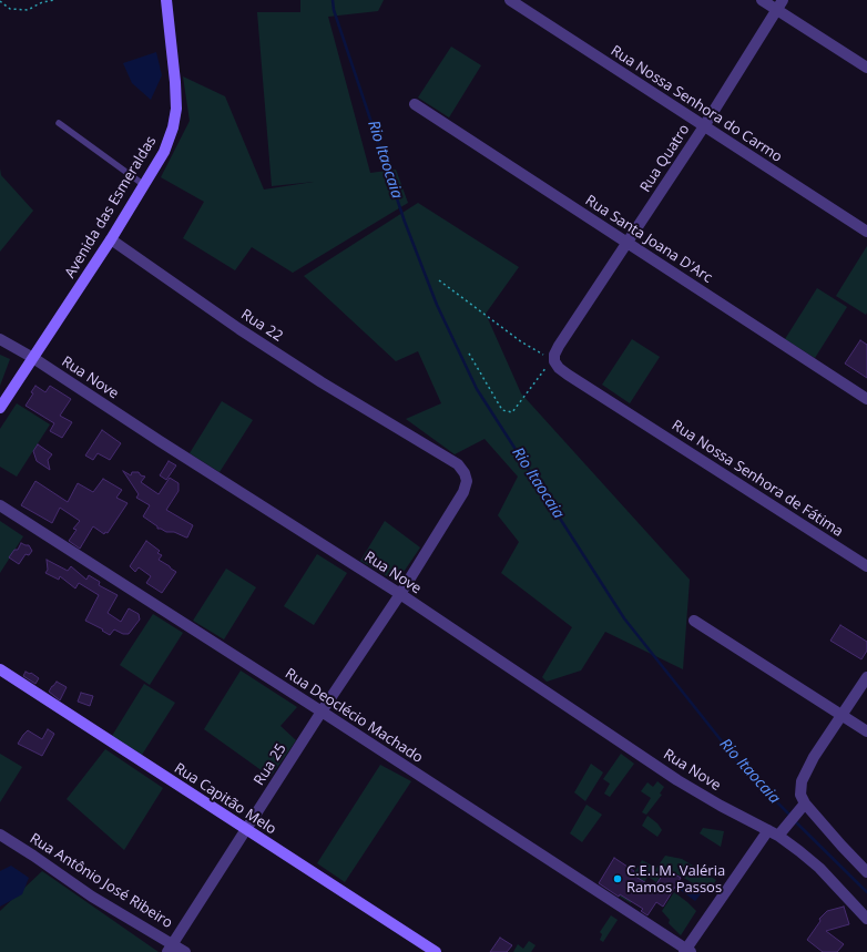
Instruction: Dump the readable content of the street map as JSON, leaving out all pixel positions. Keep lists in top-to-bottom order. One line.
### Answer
{"streets":{"main road":["Avenida das Esmeraldas","Rua Capitão Melo"],"street":["Rua Nossa Senhora do Carmo","Rua Quatro","Rua Santa Joana D'Arc","Rua 22","Rua Nove","Rua Nossa Senhora de Fátima","Rua Deoclécio Machado","Rua 25","Rua Antônio José Ribeiro"]},"crossings":[["Rua Nossa Senhora do Carmo","Rua Quatro"],["Rua Quatro","Rua Santa Joana D'Arc"],["Rua Quatro","Rua Nossa Senhora de Fátima"],["Avenida das Esmeraldas","Rua 22"],["Avenida das Esmeraldas","Rua Nove"],["Rua 22","Rua Nove"],["Rua 22","Rua 25"],["Rua Nove","Rua 25"],["Rua Deoclécio Machado","Rua 25"],["Rua 25","Rua Capitão Melo"],["Rua 25","Rua Antônio José Ribeiro"]],"water":["Rio Itaocaia"],"places":["C.E.I.M. Valéria Ramos Passos"]}
